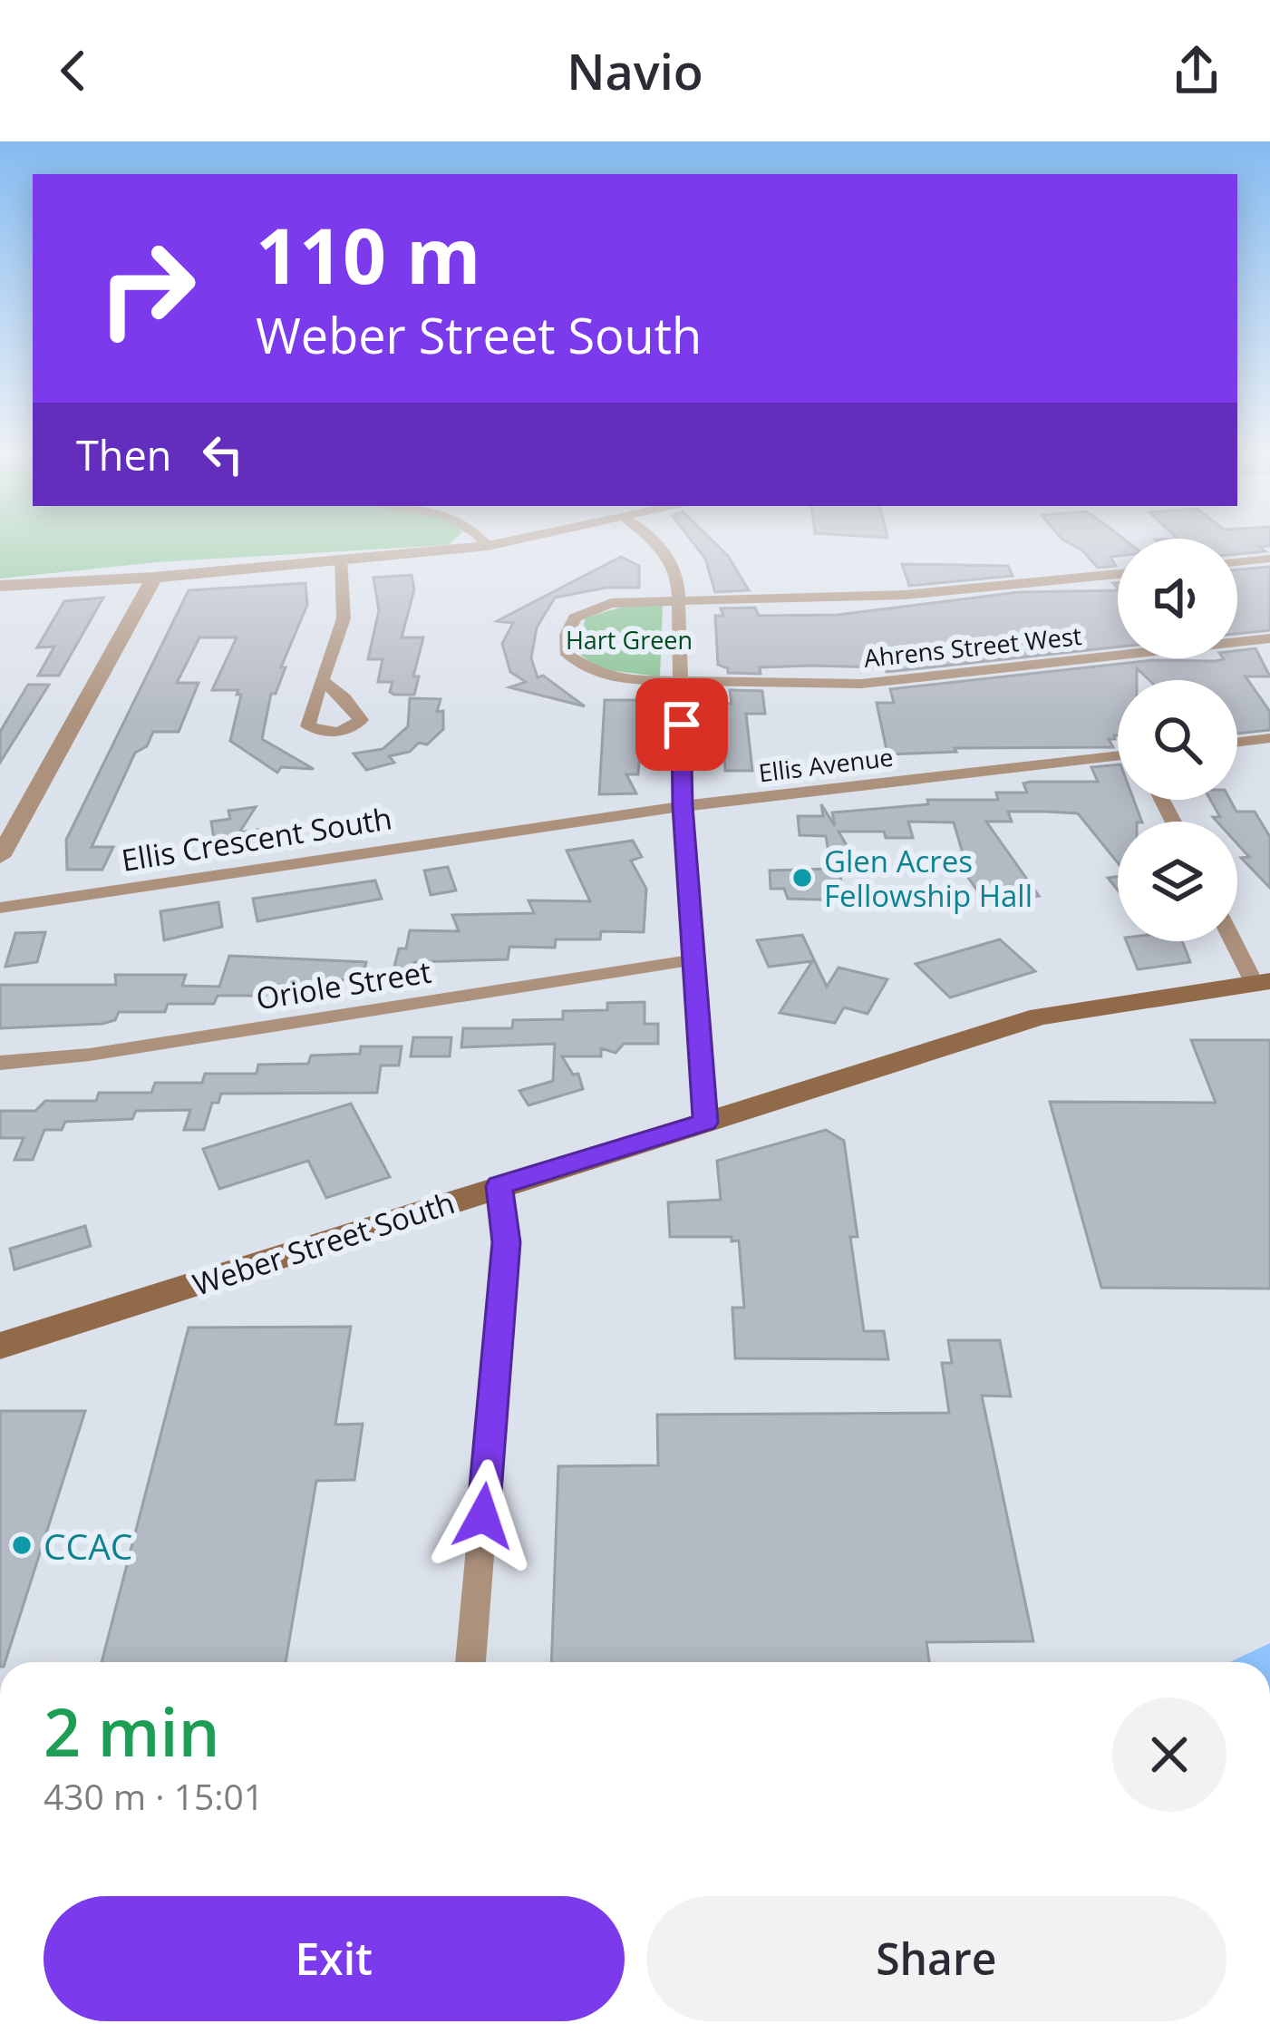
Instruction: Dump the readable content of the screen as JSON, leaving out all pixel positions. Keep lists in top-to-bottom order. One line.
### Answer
{"streets":{"main road":["Weber Street South"],"street":["Ahrens Street West","Ellis Avenue","Ellis Crescent South","Oriole Street"]},"crossings":[["Ellis Avenue","Ellis Crescent South"]],"parks":["Hart Green"],"places":["Glen Acres Fellowship Hall","CCAC"],"page":{"header":"Navio","turn":["110 m","Weber Street South"],"then":"Then","heading":["2 min","430 m · 15:01"],"buttons":["Exit","Share"]}}
